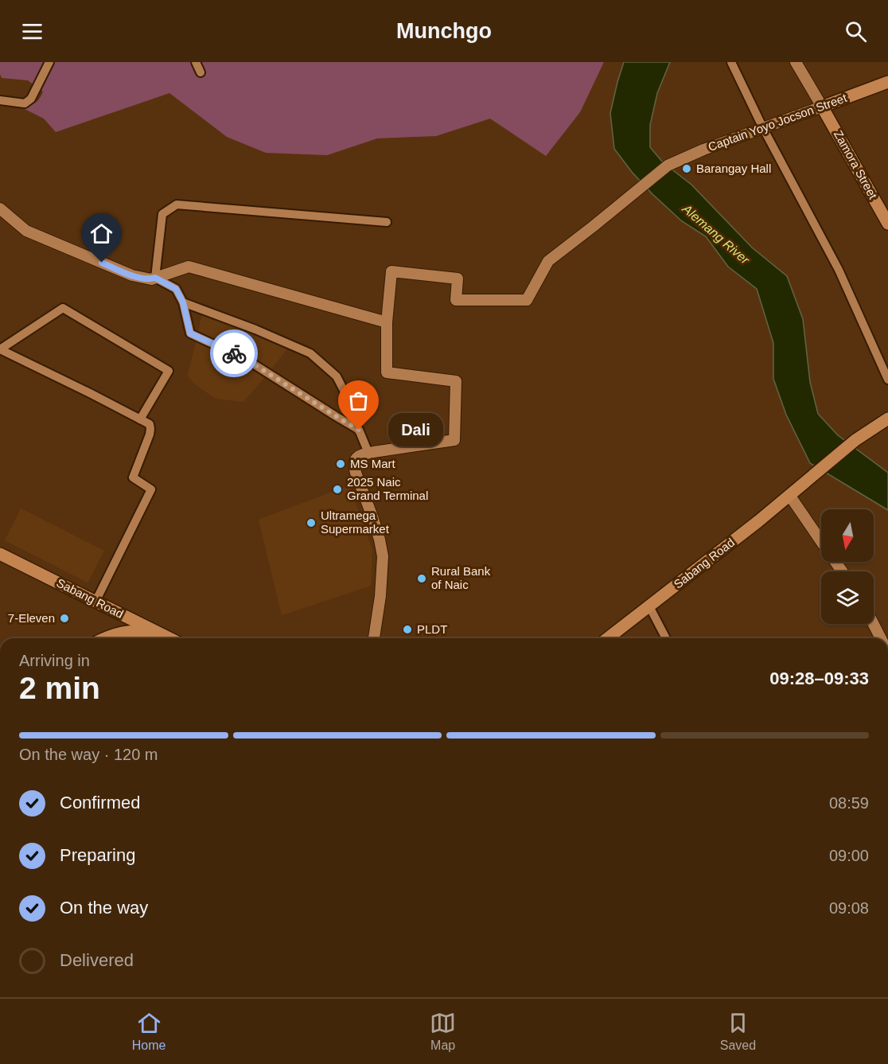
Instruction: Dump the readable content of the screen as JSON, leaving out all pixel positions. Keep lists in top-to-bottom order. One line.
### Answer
{"streets":{"main road":["Captain Yoyo Jocson Street","Zamora Street","Sabang Road"]},"crossings":[["Captain Yoyo Jocson Street","Zamora Street"]],"water":["Alemang River"],"places":["Barangay Hall","Dali","MS Mart","2025 Naic Grand Terminal","Ultramega Supermarket","Rural Bank of Naic","7-Eleven","PLDT"],"north":"bottom","page":{"header":"Munchgo","bubble":"Dali","heading":["2 min","Arriving in","09:28–09:33"],"bar":"On the way · 120 m","list":[["Confirmed","08:59"],["Preparing","09:00"],["On the way","09:08"],"Delivered"],"tabs":["Home","Map","Saved"]}}
